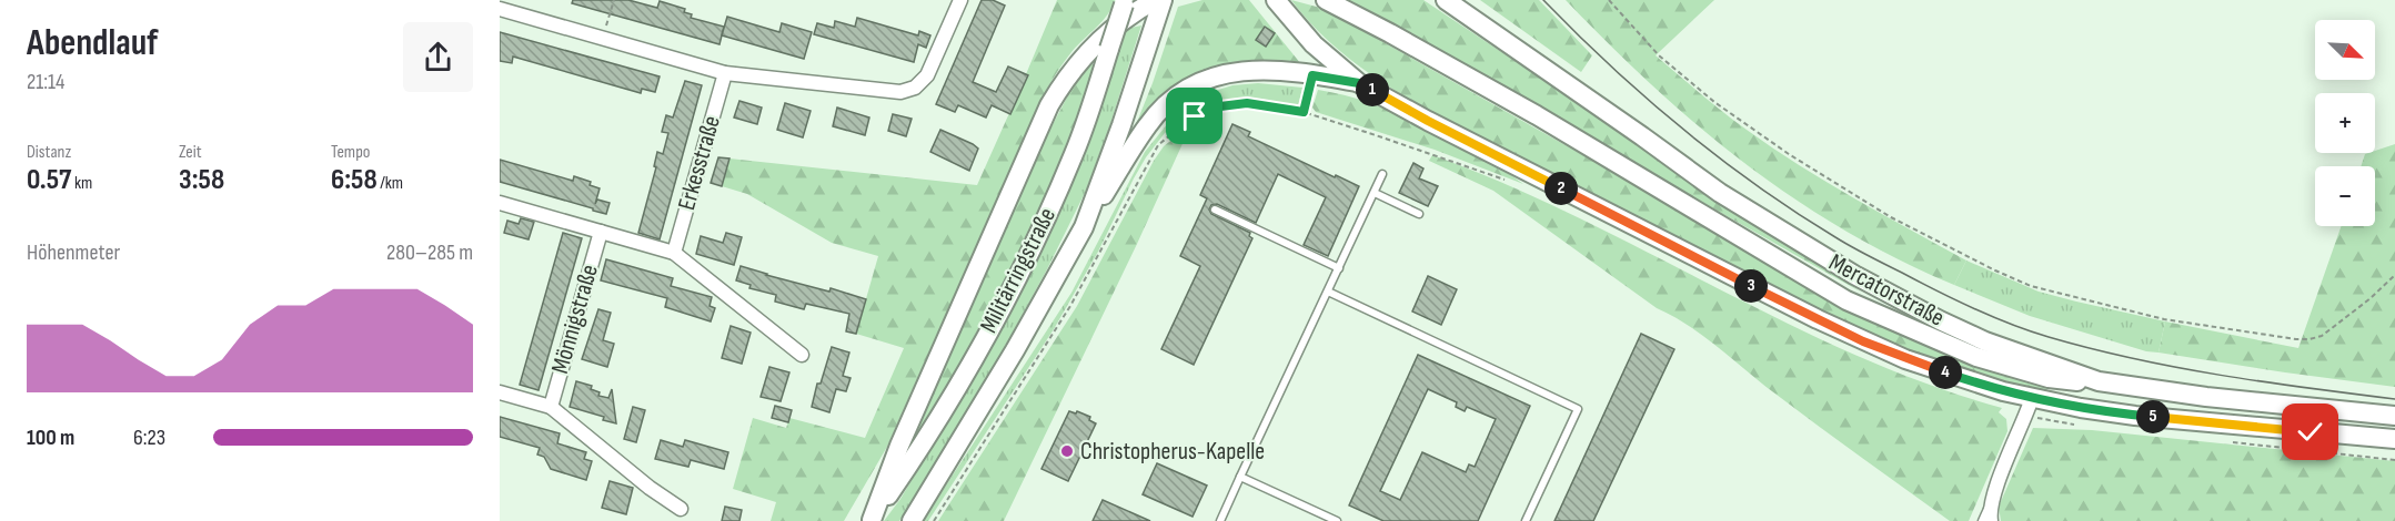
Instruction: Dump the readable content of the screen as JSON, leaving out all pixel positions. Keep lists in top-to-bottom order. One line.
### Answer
{"streets":{"main road":["Militärringstraße","Mercatorstraße"],"street":["Erkesstraße","Mönnigstraße"]},"places":["Christopherus-Kapelle"],"north":"bottom right","page":{"heading":["Abendlauf","21:14"],"map_buttons":["+","−"],"pins":["1","2","3","4","5"],"stats":[["Distanz","0.57 km"],["Zeit","3:58"],["Tempo","6:58 /km"]],"chart":["Höhenmeter","280–285 m"],"list":[{"name":"100 m","note":"6:23"}]}}
